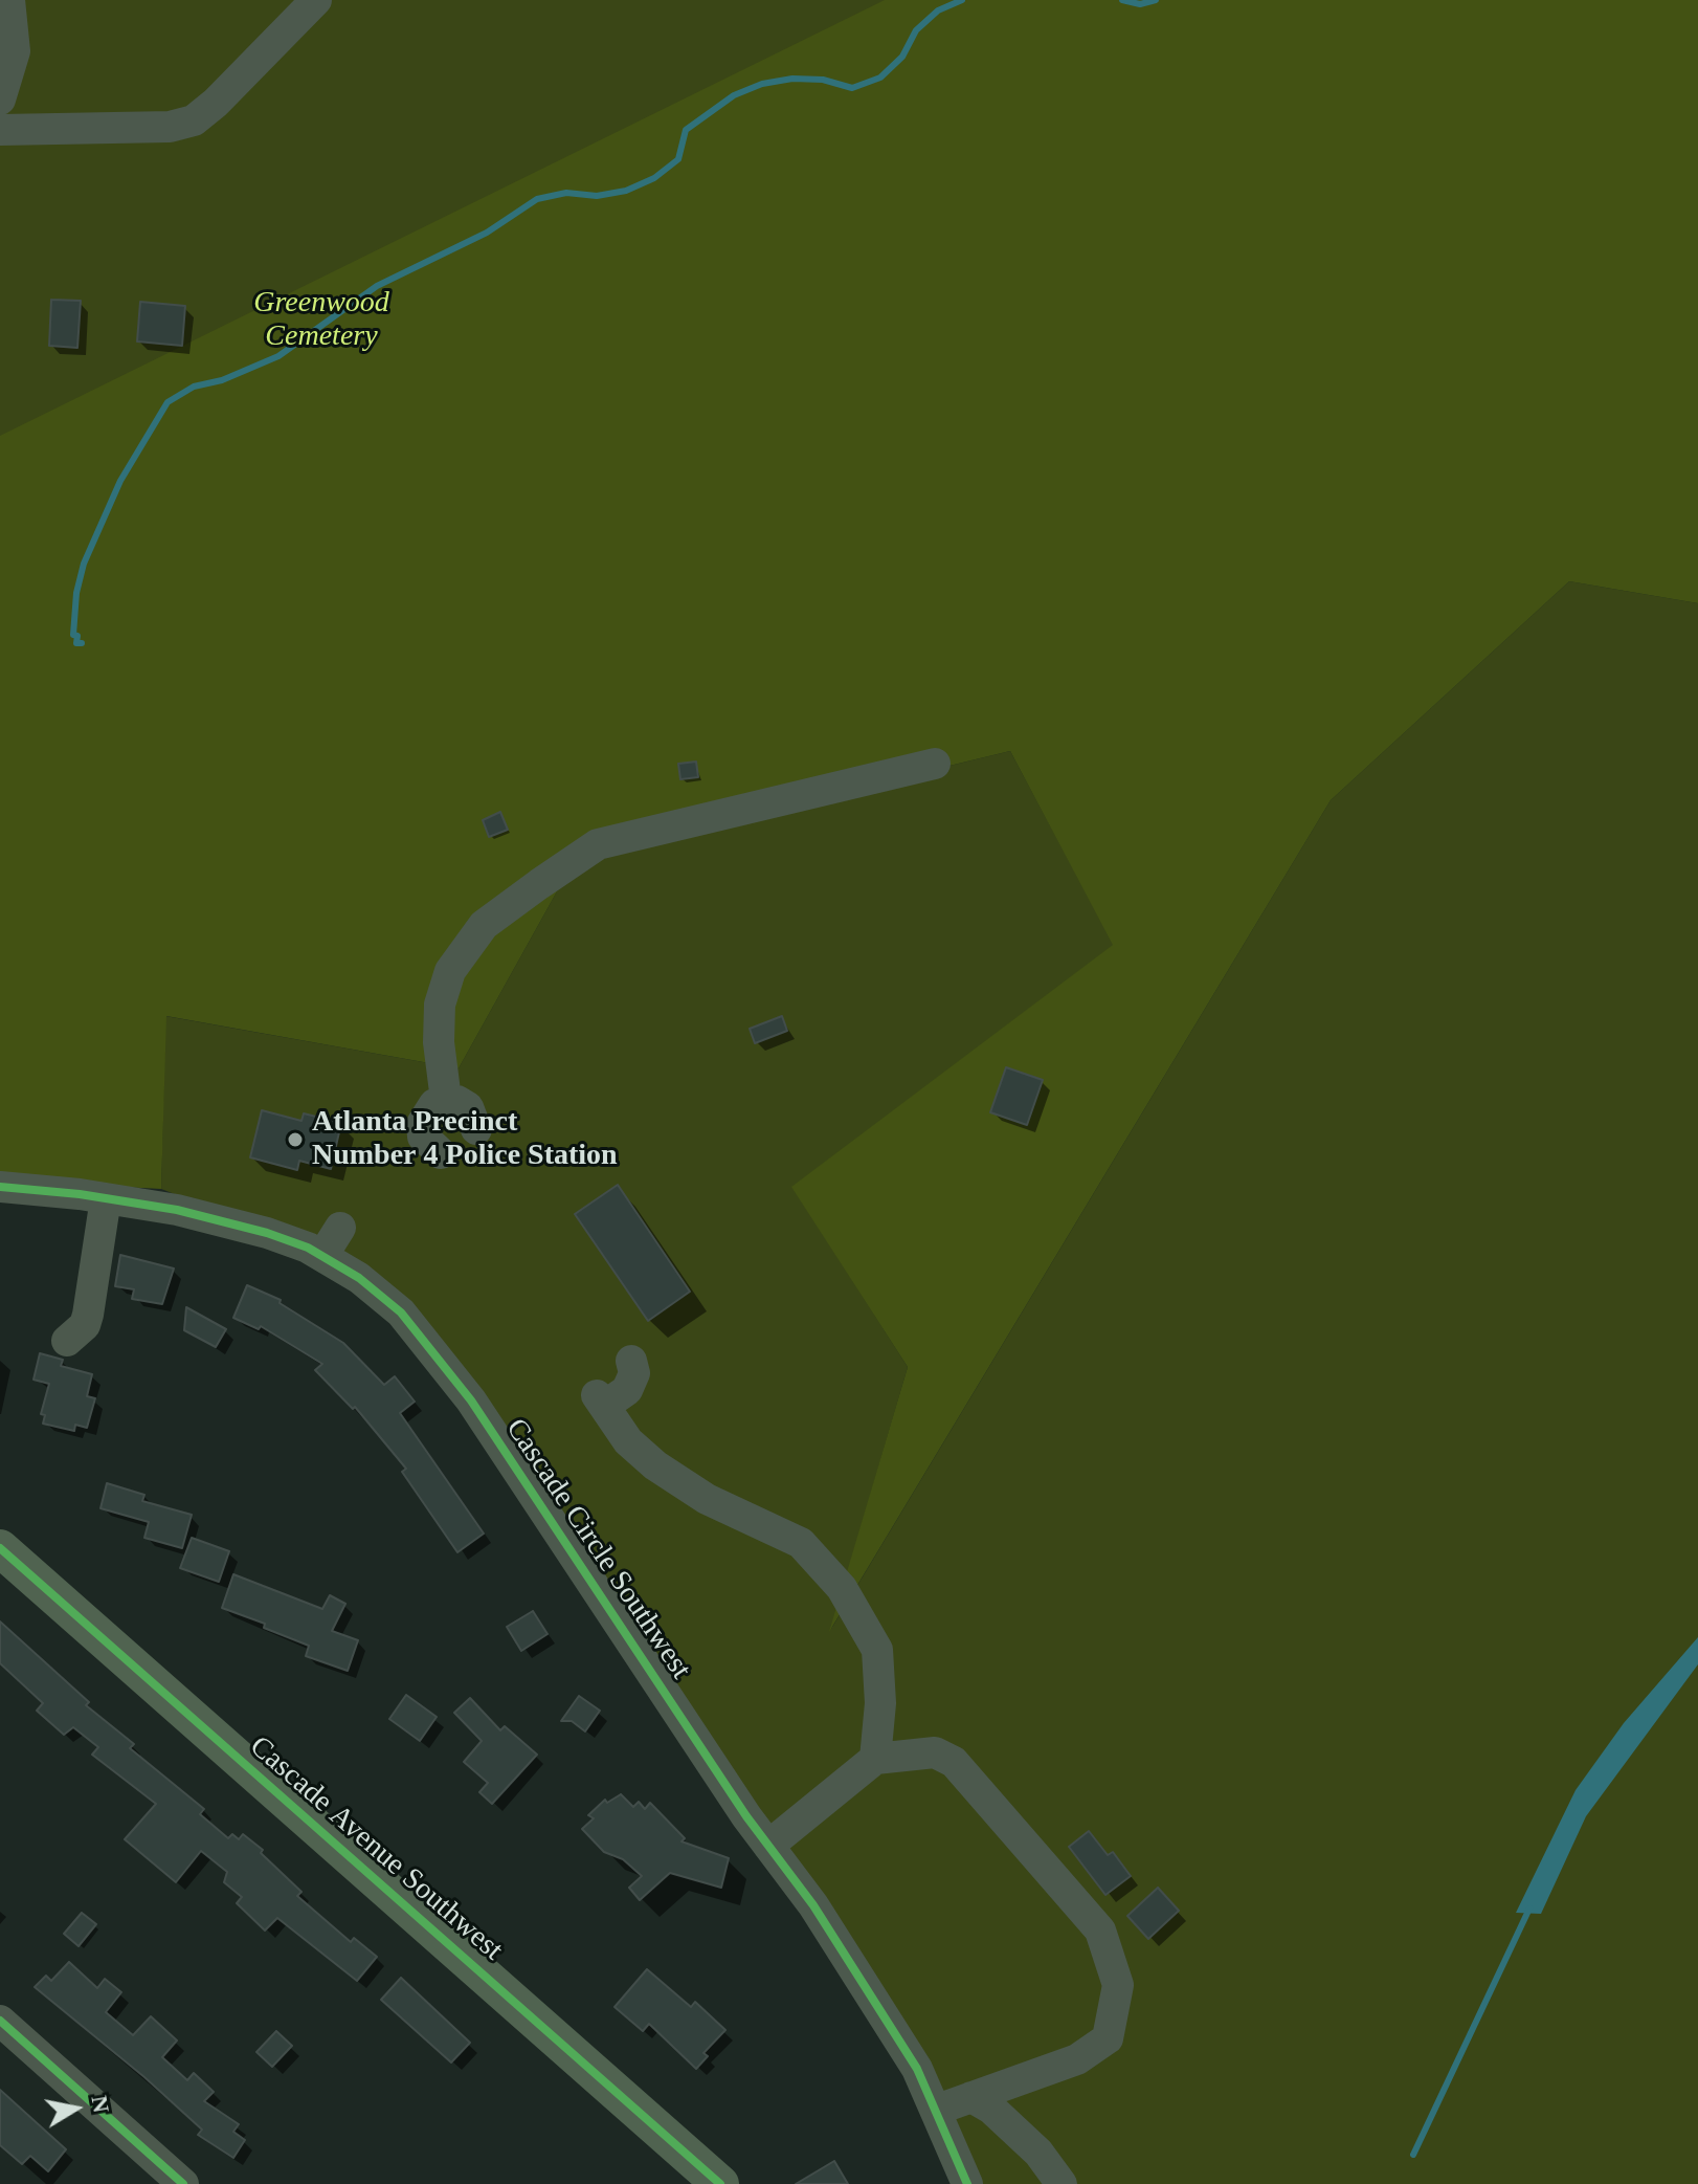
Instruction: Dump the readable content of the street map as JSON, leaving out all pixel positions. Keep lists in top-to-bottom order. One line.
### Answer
{"streets":{"main road":["Cascade Avenue Southwest"],"street":["Cascade Circle Southwest"]},"parks":["Greenwood Cemetery"],"places":["Atlanta Precinct Number 4 Police Station"],"north":"right"}
